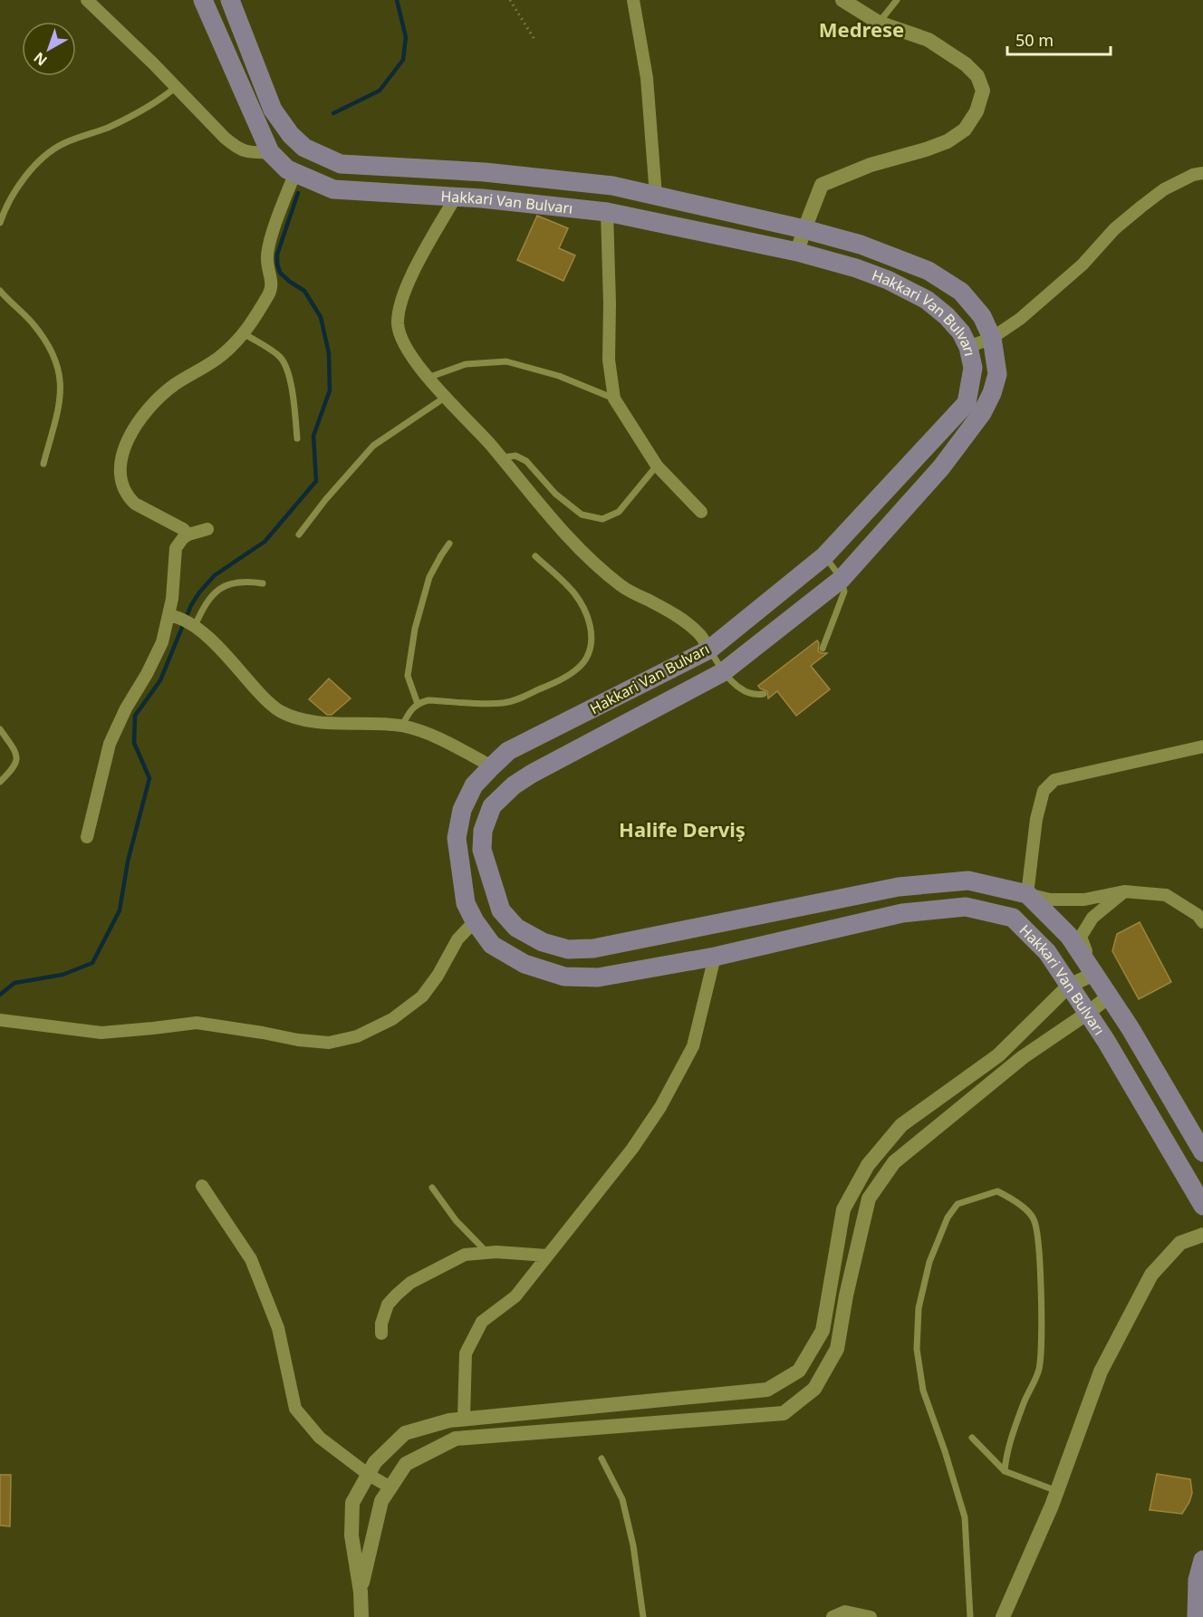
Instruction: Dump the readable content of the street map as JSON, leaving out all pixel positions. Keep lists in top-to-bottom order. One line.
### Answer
{"streets":{"main road":["Hakkari Van Bulvarı"]},"districts":["Medrese","Halife Derviş"],"scale_bar":"50 m","north":"bottom left"}
